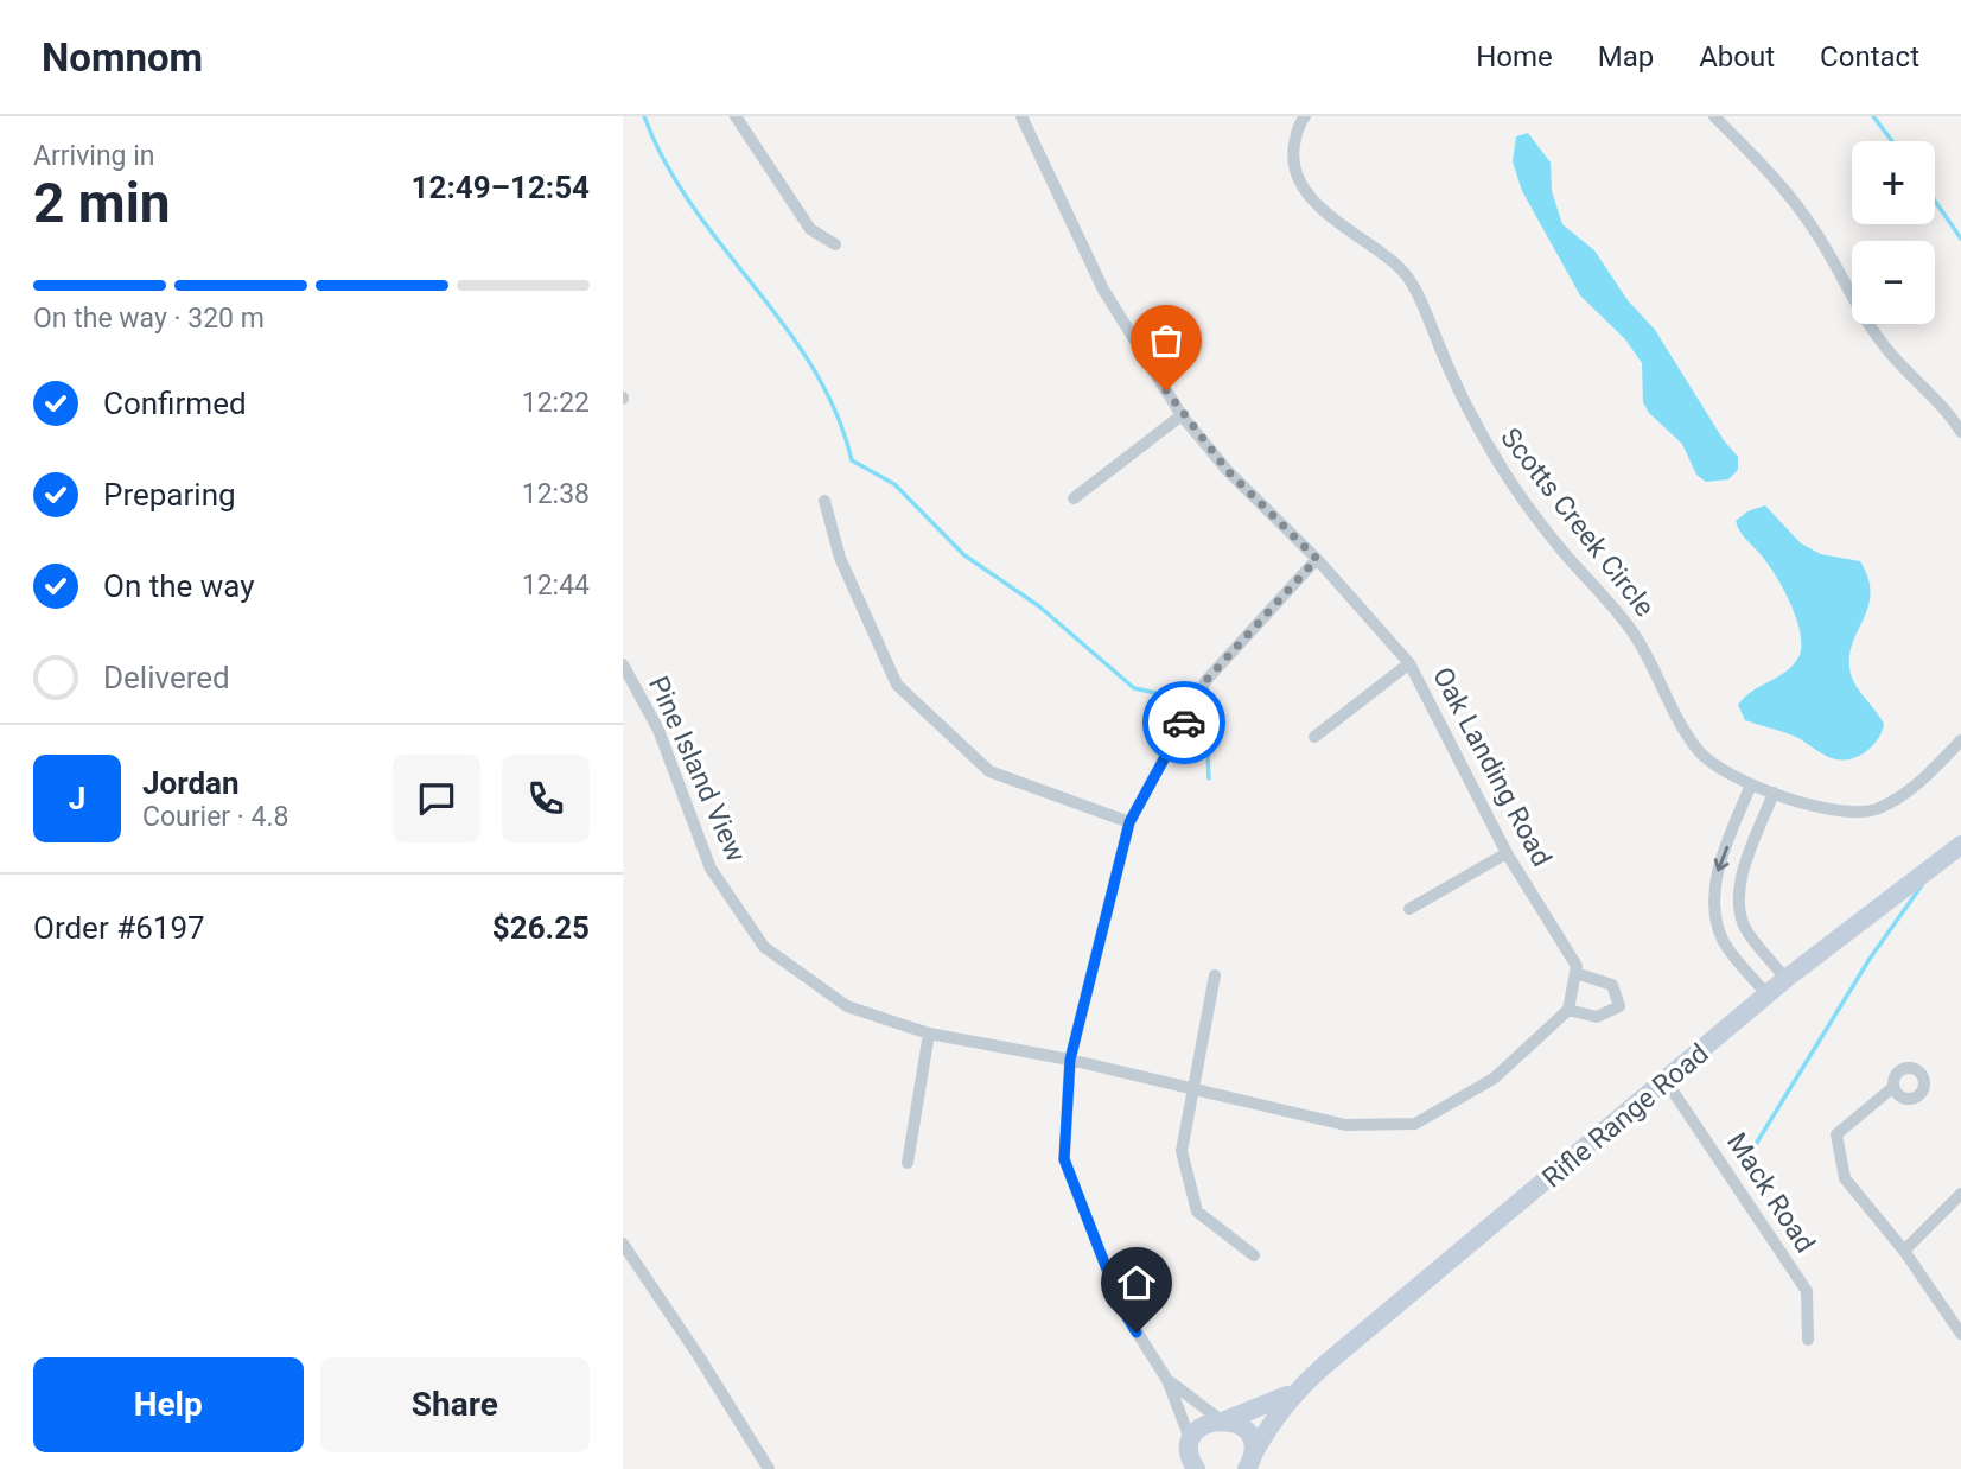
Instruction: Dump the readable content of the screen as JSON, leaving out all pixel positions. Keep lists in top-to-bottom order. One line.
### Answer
{"streets":{"main road":["Rifle Range Road"],"street":["Scotts Creek Circle","Oak Landing Road","Pine Island View","Mack Road"]},"crossings":[["Rifle Range Road","Mack Road"]],"page":{"header":"Nomnom","nav":["Home","Map","About","Contact"],"heading":["2 min","Arriving in","12:49–12:54"],"panel":["Jordan","Courier · 4.8","Order #6197","$26.25"],"map_buttons":["+","−"],"bar":"On the way · 320 m","list":[["Confirmed","12:22"],["Preparing","12:38"],["On the way","12:44"],"Delivered"],"round":"J","buttons":["Help","Share"]}}
